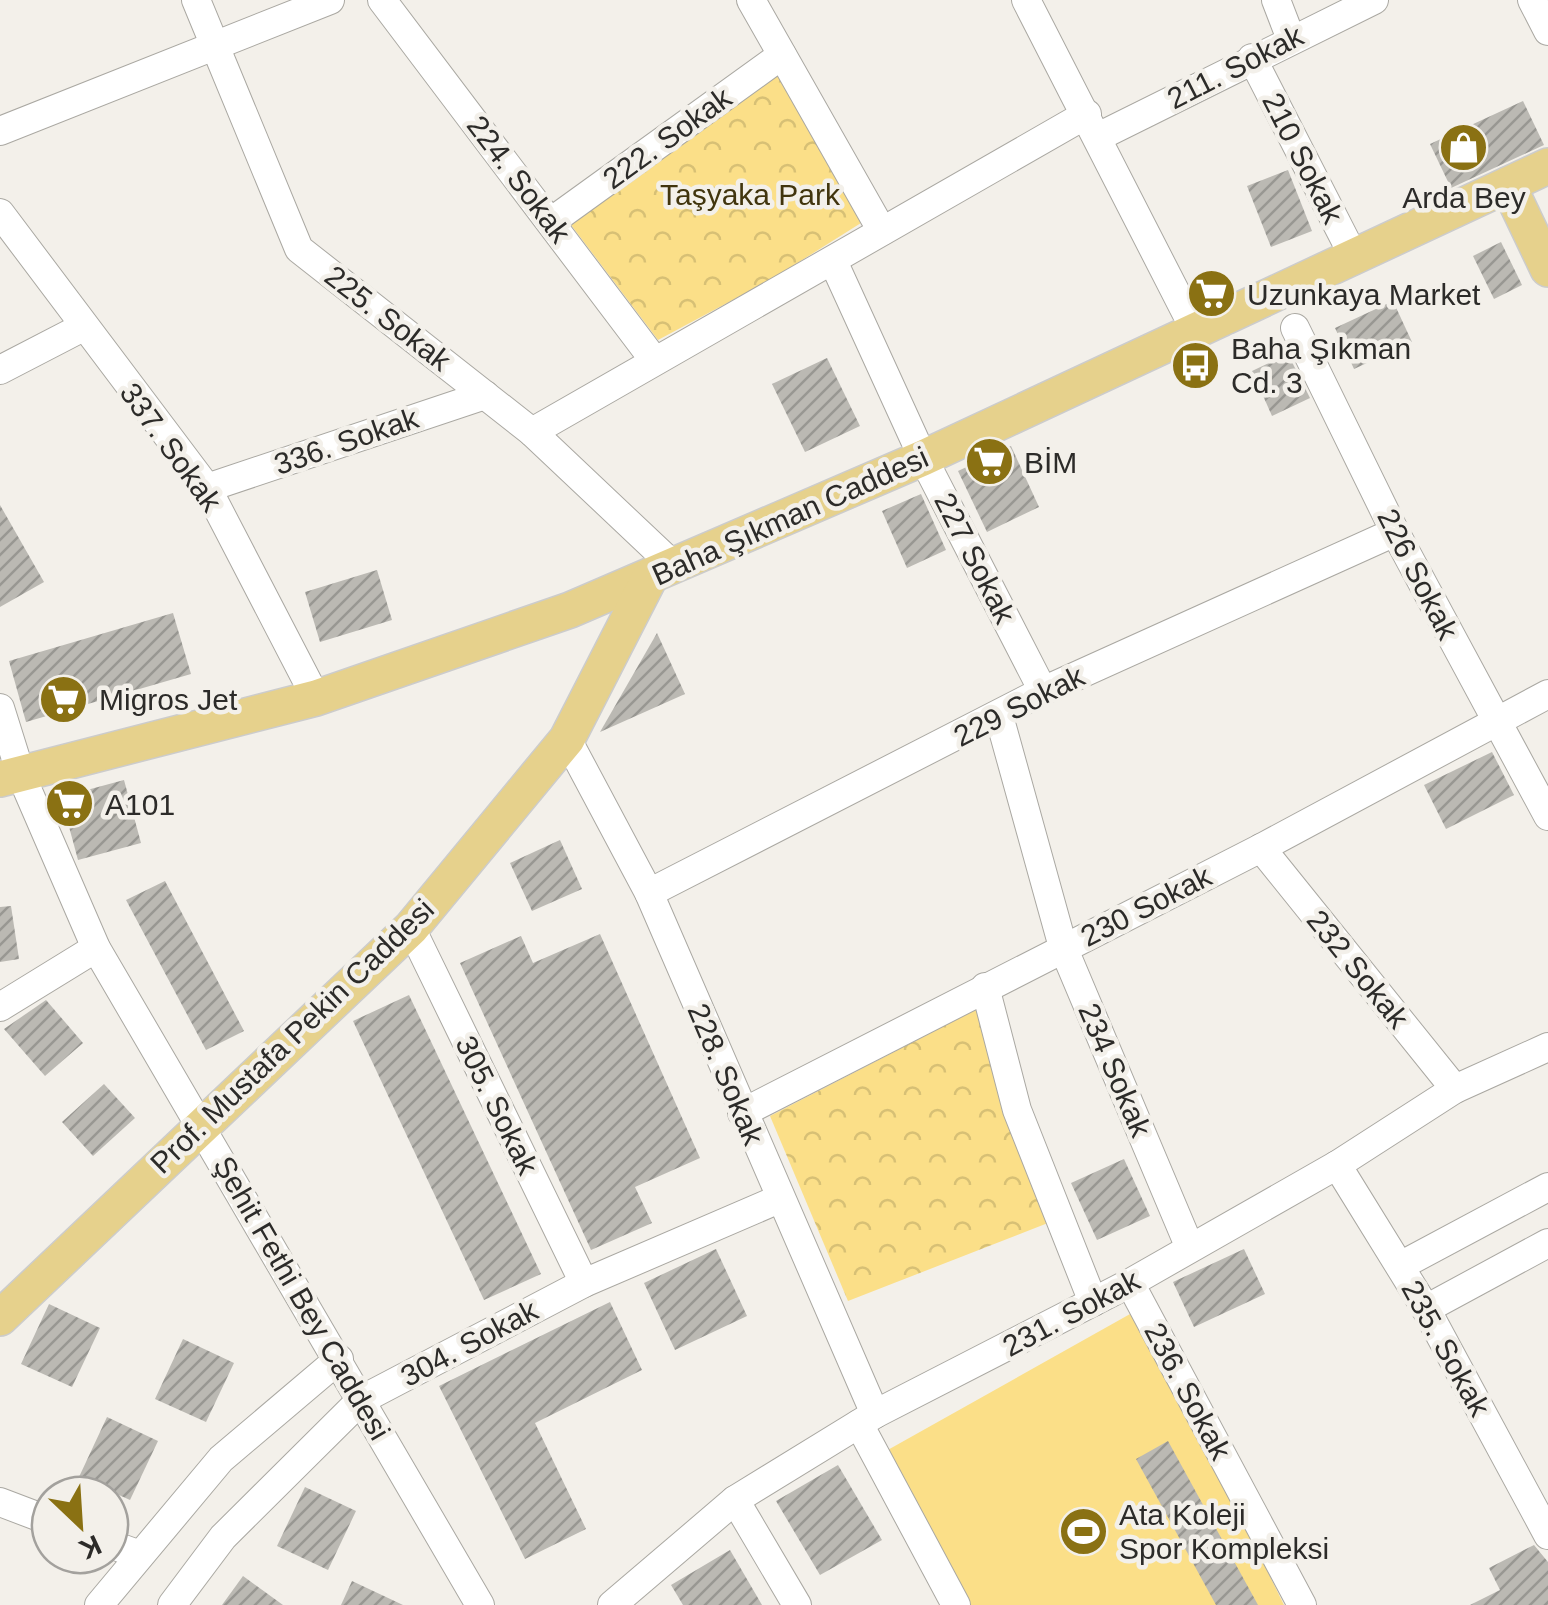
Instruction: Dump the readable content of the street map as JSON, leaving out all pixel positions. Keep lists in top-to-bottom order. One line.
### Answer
{"streets":{"main road":["Baha Şıkman Caddesi","Prof. Mustafa Pekin Caddesi"],"street":["211. Sokak","222. Sokak","210 Sokak","224. Sokak","225. Sokak","336. Sokak","337. Sokak","227 Sokak","226 Sokak","229 Sokak","230 Sokak","232 Sokak","234 Sokak","228. Sokak","305. Sokak","Şehit Fethi Bey Caddesi","231. Sokak","304. Sokak","235. Sokak","236. Sokak"]},"crossings":[["211. Sokak","210 Sokak"],["211. Sokak","224. Sokak"],["211. Sokak","225. Sokak"],["211. Sokak","227 Sokak"],["222. Sokak","224. Sokak"],["210 Sokak","Baha Şıkman Caddesi"],["225. Sokak","336. Sokak"],["225. Sokak","Baha Şıkman Caddesi"],["225. Sokak","Prof. Mustafa Pekin Caddesi"],["336. Sokak","337. Sokak"],["337. Sokak","Baha Şıkman Caddesi"],["Baha Şıkman Caddesi","227 Sokak"],["Baha Şıkman Caddesi","Prof. Mustafa Pekin Caddesi"],["Baha Şıkman Caddesi","Şehit Fethi Bey Caddesi"],["227 Sokak","229 Sokak"],["226 Sokak","229 Sokak"],["226 Sokak","230 Sokak"],["229 Sokak","234 Sokak"],["229 Sokak","228. Sokak"],["230 Sokak","232 Sokak"],["230 Sokak","234 Sokak"],["230 Sokak","228. Sokak"],["232 Sokak","231. Sokak"],["Prof. Mustafa Pekin Caddesi","228. Sokak"],["Prof. Mustafa Pekin Caddesi","305. Sokak"],["Prof. Mustafa Pekin Caddesi","Şehit Fethi Bey Caddesi"],["234 Sokak","231. Sokak"],["228. Sokak","231. Sokak"],["228. Sokak","304. Sokak"],["305. Sokak","304. Sokak"],["Şehit Fethi Bey Caddesi","304. Sokak"],["231. Sokak","235. Sokak"],["231. Sokak","236. Sokak"]],"parks":["Taşyaka Park"],"places":{"shop":["Arda Bey"],"supermarket":["Uzunkaya Market","BİM","Migros Jet","A101"],"bus stop":["Baha Şıkman Cd. 3"],"sports":["Ata Koleji Spor Kompleksi"]},"north":"bottom right"}
